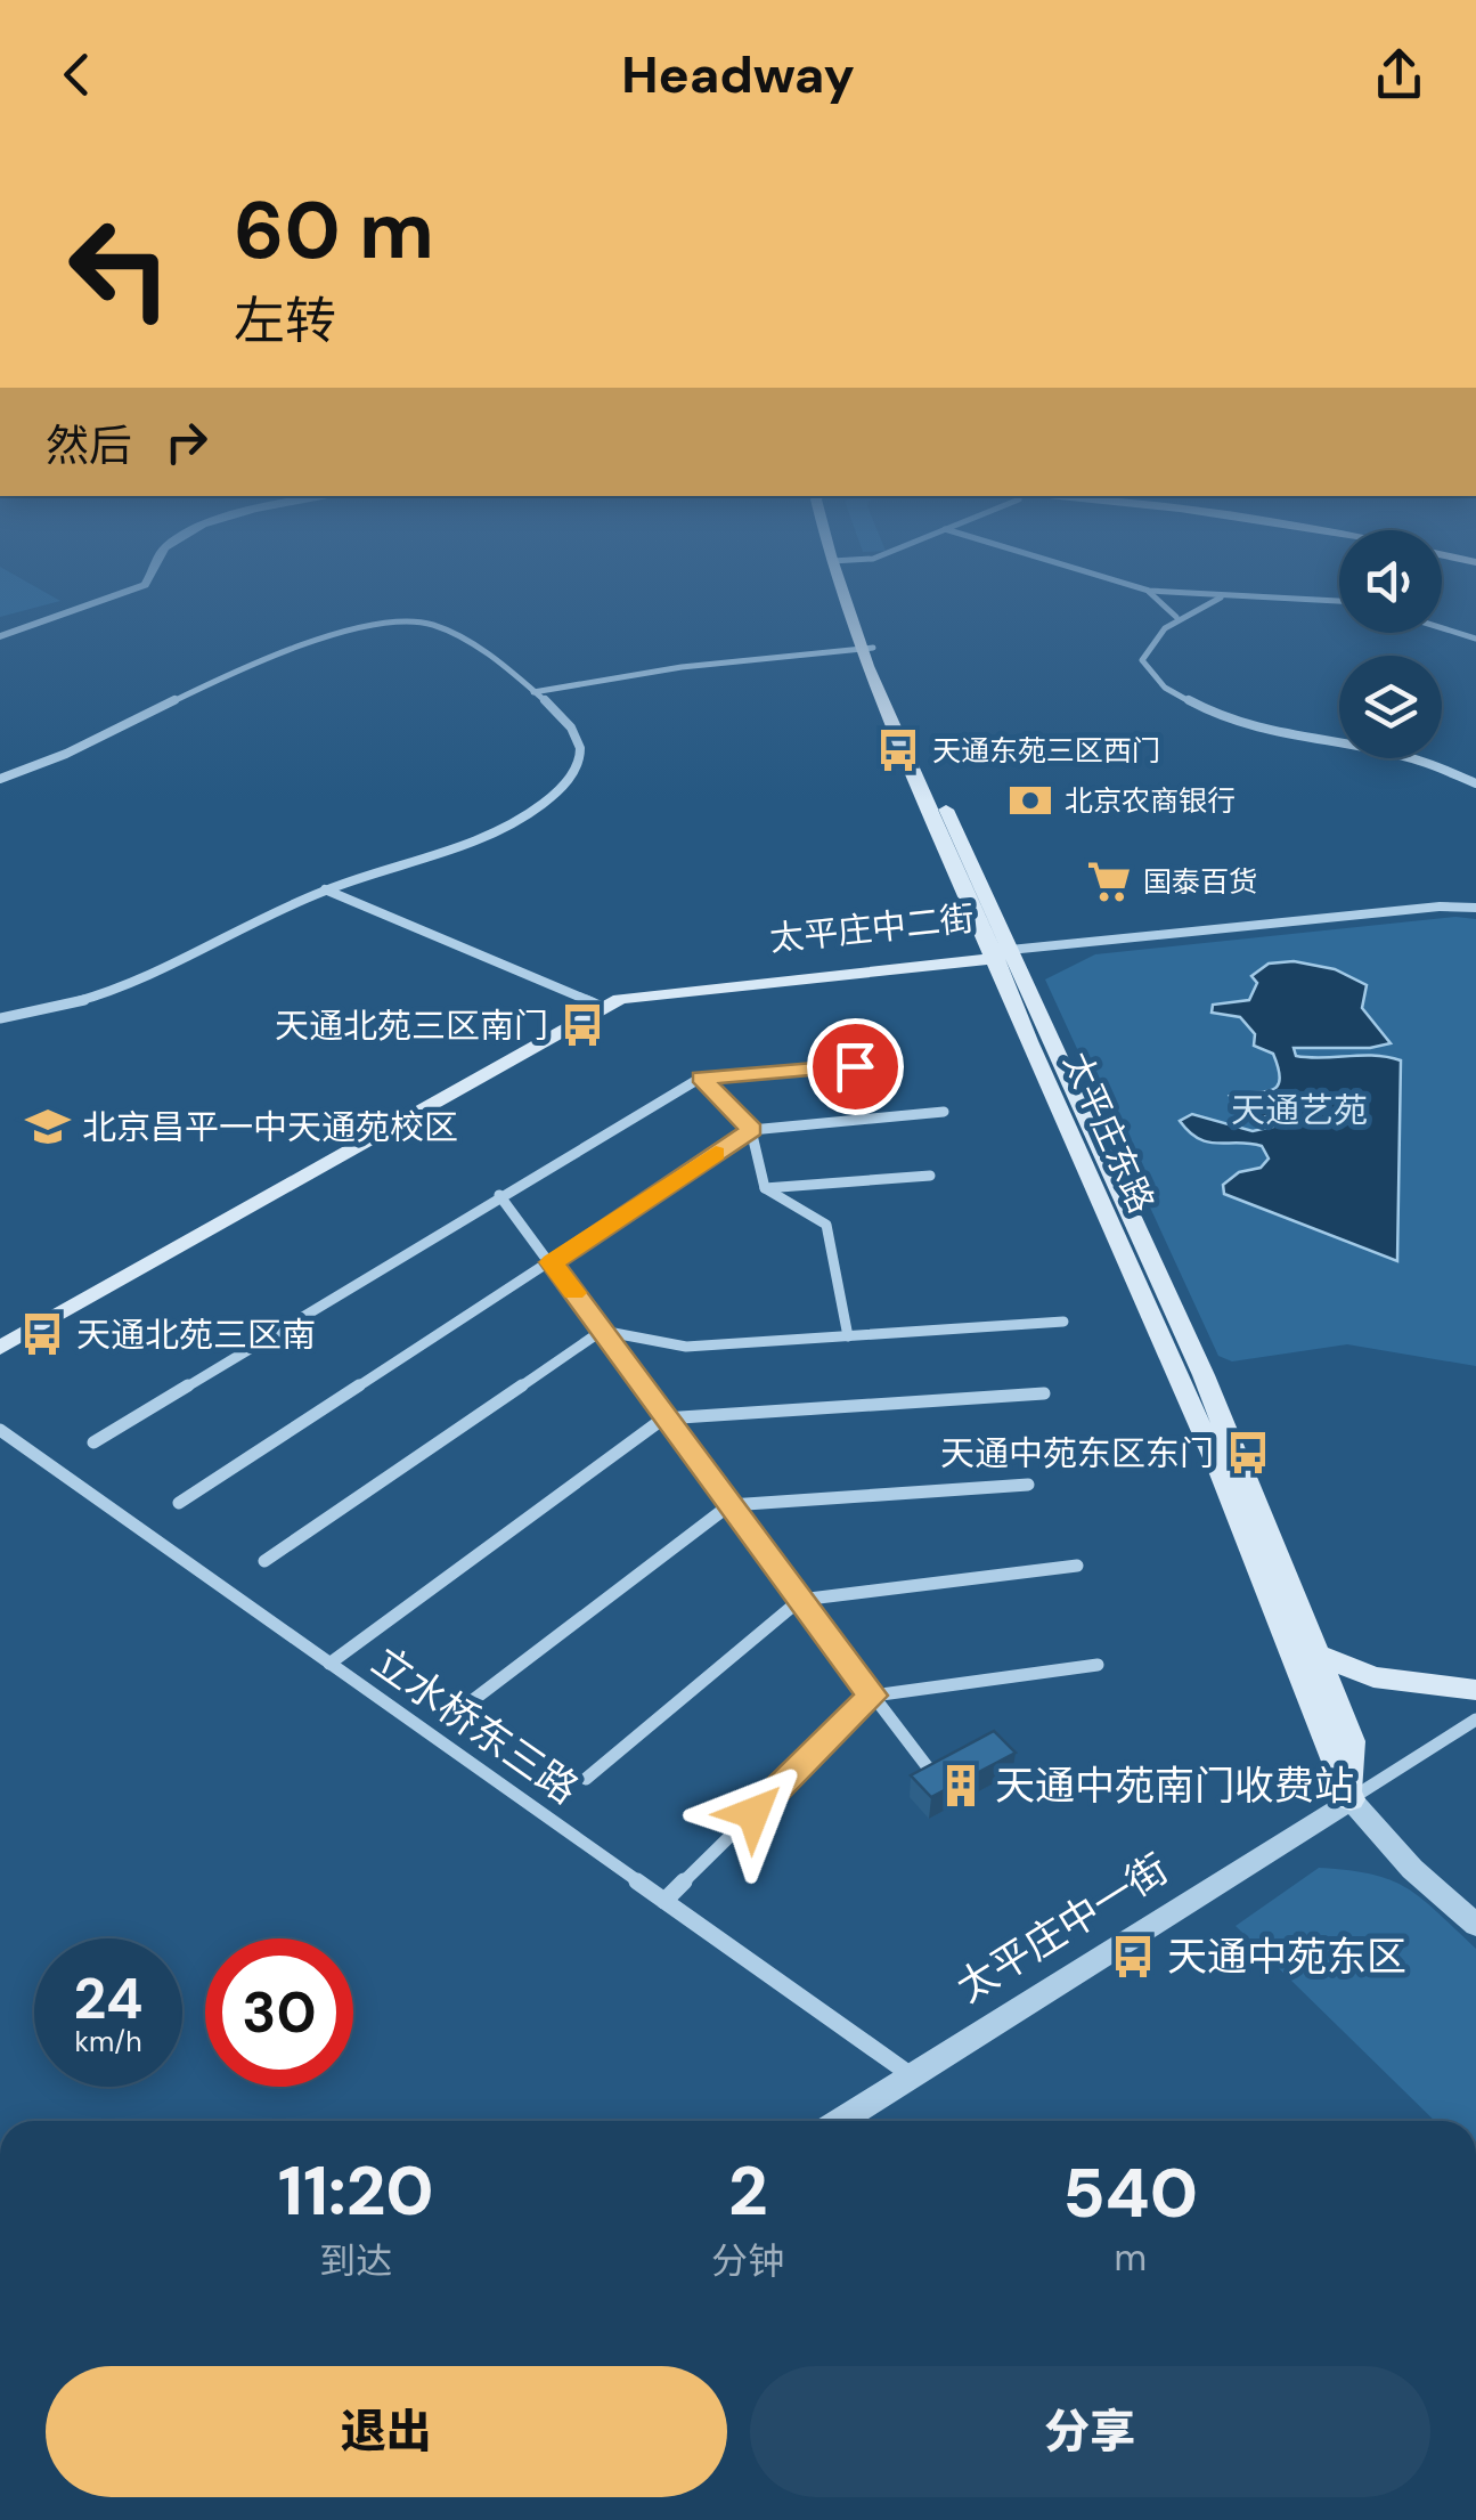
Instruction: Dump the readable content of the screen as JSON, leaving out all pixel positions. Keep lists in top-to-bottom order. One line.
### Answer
{"streets":{"main road":["太平庄中二街","太平庄东路"],"street":["立水桥东三路","太平庄中一街"]},"crossings":[["太平庄中二街","太平庄东路"],["太平庄东路","太平庄中一街"],["立水桥东三路","太平庄中一街"]],"parks":["天通艺苑"],"places":{"bus stop":["天通东苑三区西门","天通北苑三区南门","天通北苑三区南","天通中苑东区东门","天通中苑东区"],"bank":["北京农商银行"],"supermarket":["国泰百货"],"school or university":["北京昌平一中天通苑校区"],"building":["天通中苑南门收费站"]},"page":{"header":"Headway","turn":["60 m","左转"],"then":"然后","speed":"24 km/h","limit":"30","eta":["11:20","到达","2","分钟","540","m"],"buttons":["退出","分享"]}}
